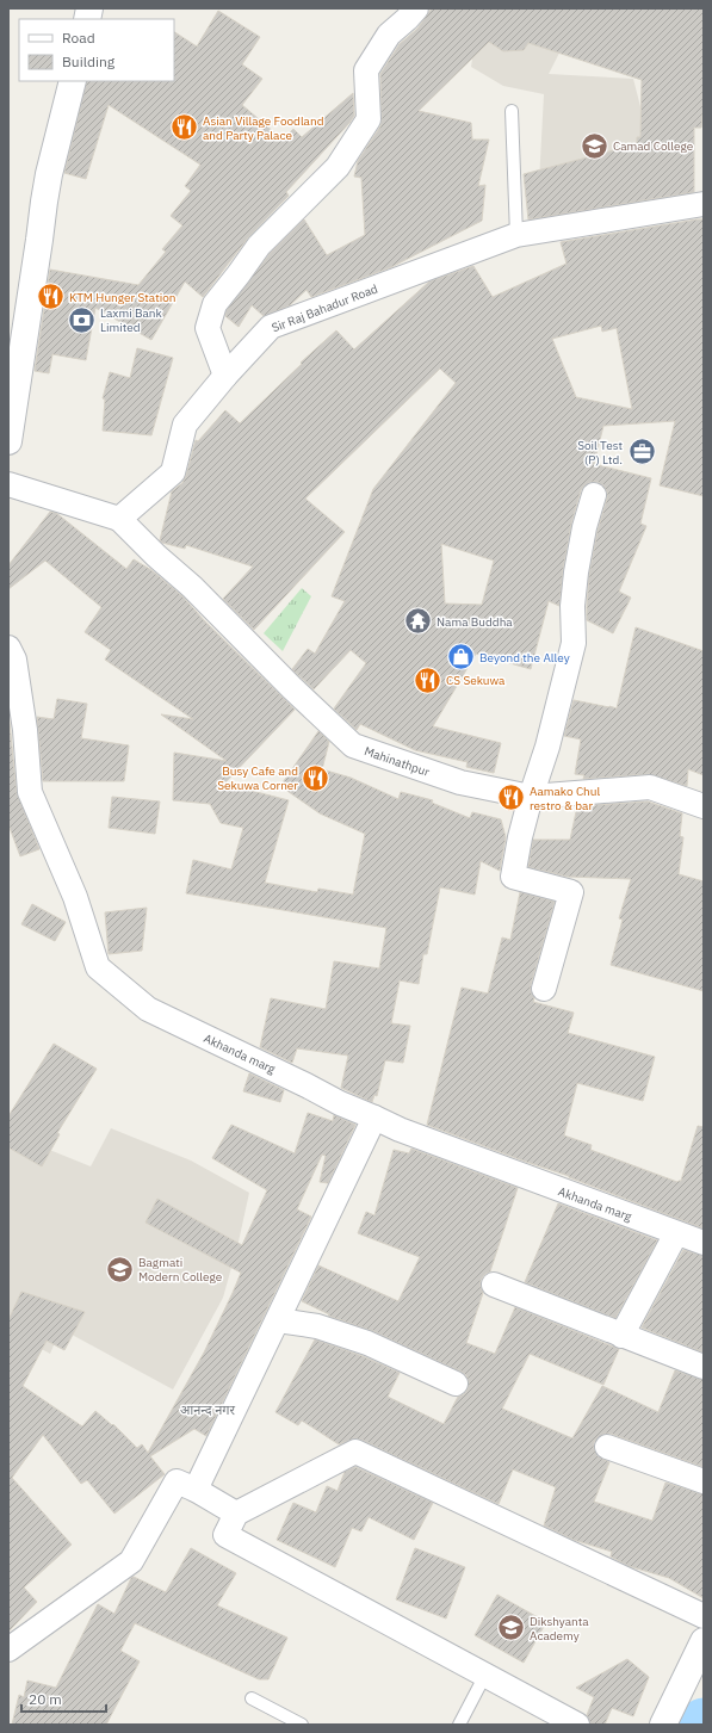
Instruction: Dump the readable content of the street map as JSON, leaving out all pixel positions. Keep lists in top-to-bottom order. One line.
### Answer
{"streets":{"street":["Sir Raj Bahadur Road","Mahinathpur","Akhanda marg"]},"crossings":[["Sir Raj Bahadur Road","Mahinathpur"]],"districts":["आनन्द नगर"],"places":{"restaurant":["Asian Village Foodland and Party Palace","KTM Hunger Station","CS Sekuwa","Busy Cafe and Sekuwa Corner","Aamako Chul restro & bar"],"school or university":["Camad College","Bagmati Modern College","Dikshyanta Academy"],"bank":["Laxmi Bank Limited"],"office":["Soil Test (P) Ltd."],"temple":["Nama Buddha"],"shop":["Beyond the Alley"]},"legend":["Road","Building"],"scale_bar":"20 m"}
